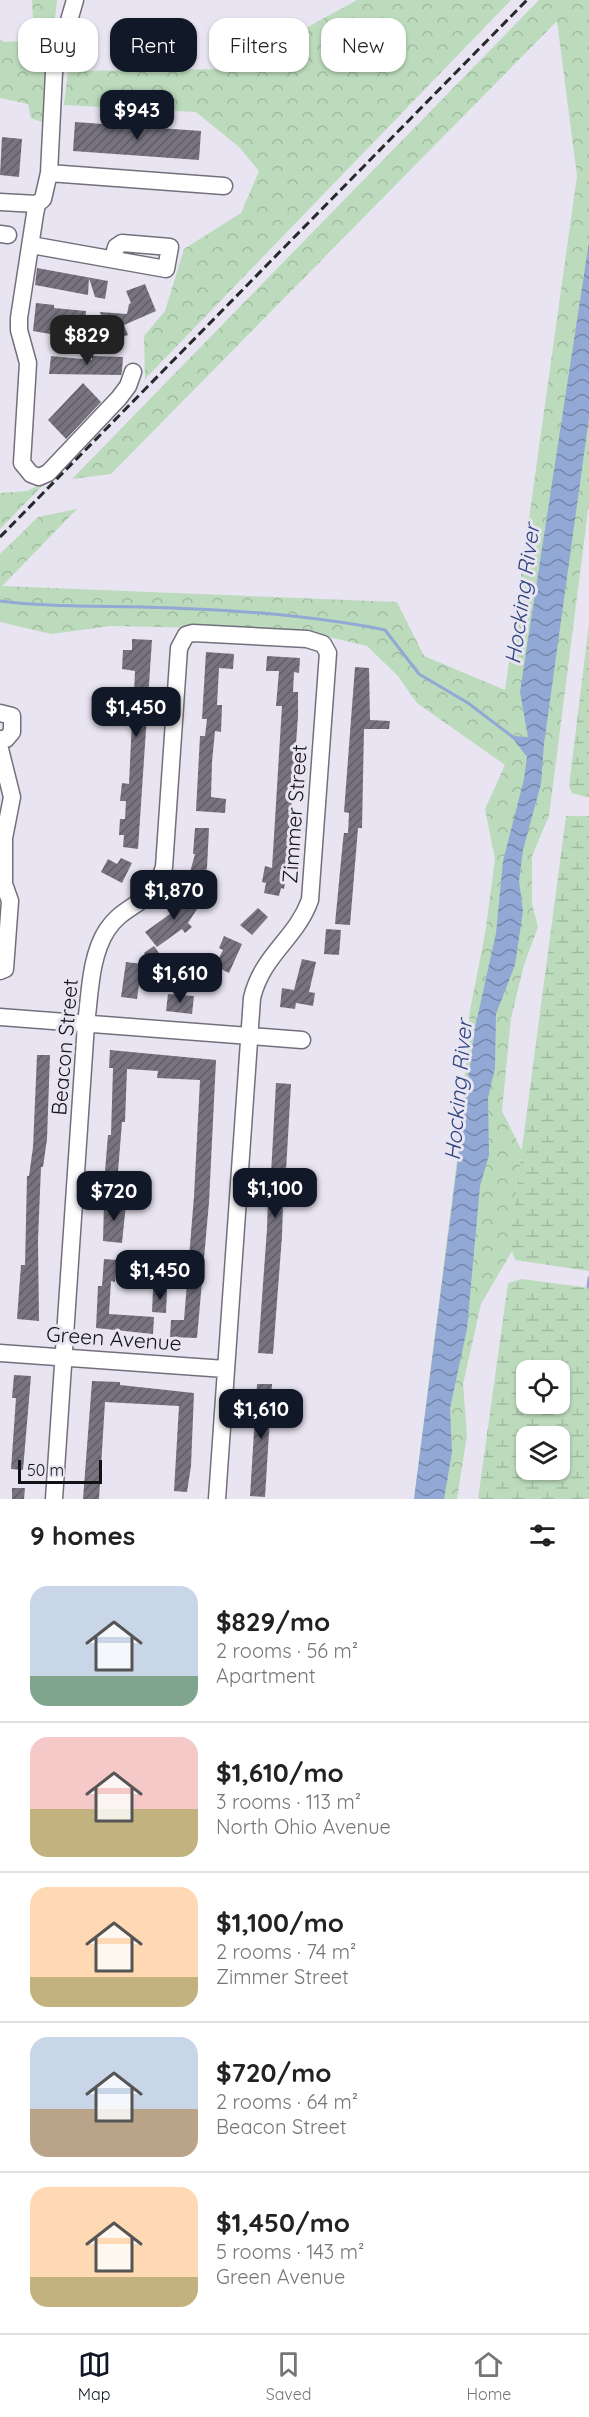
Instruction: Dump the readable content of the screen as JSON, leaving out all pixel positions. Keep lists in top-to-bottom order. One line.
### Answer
{"streets":{"street":["Zimmer Street","Beacon Street","Green Avenue"]},"crossings":[["Zimmer Street","Beacon Street"],["Zimmer Street","Green Avenue"],["Beacon Street","Green Avenue"]],"water":["Hocking River"],"scale_bar":"50 m","page":{"chip":["Buy","Rent","Filters","New"],"price":["$943","$829","$1,450","$1,870","$1,610","$1,100","$720","$1,450","$1,610"],"scale":"50 m","heading":"9 homes","list":[{"name":"$829/mo","note":"2 rooms · 56 m² · Apartment"},{"name":"$1,610/mo","note":"3 rooms · 113 m² · North Ohio Avenue"},{"name":"$1,100/mo","note":"2 rooms · 74 m² · Zimmer Street"},{"name":"$720/mo","note":"2 rooms · 64 m² · Beacon Street"},{"name":"$1,450/mo","note":"5 rooms · 143 m² · Green Avenue"}],"tabs":["Map","Saved","Home"]}}
